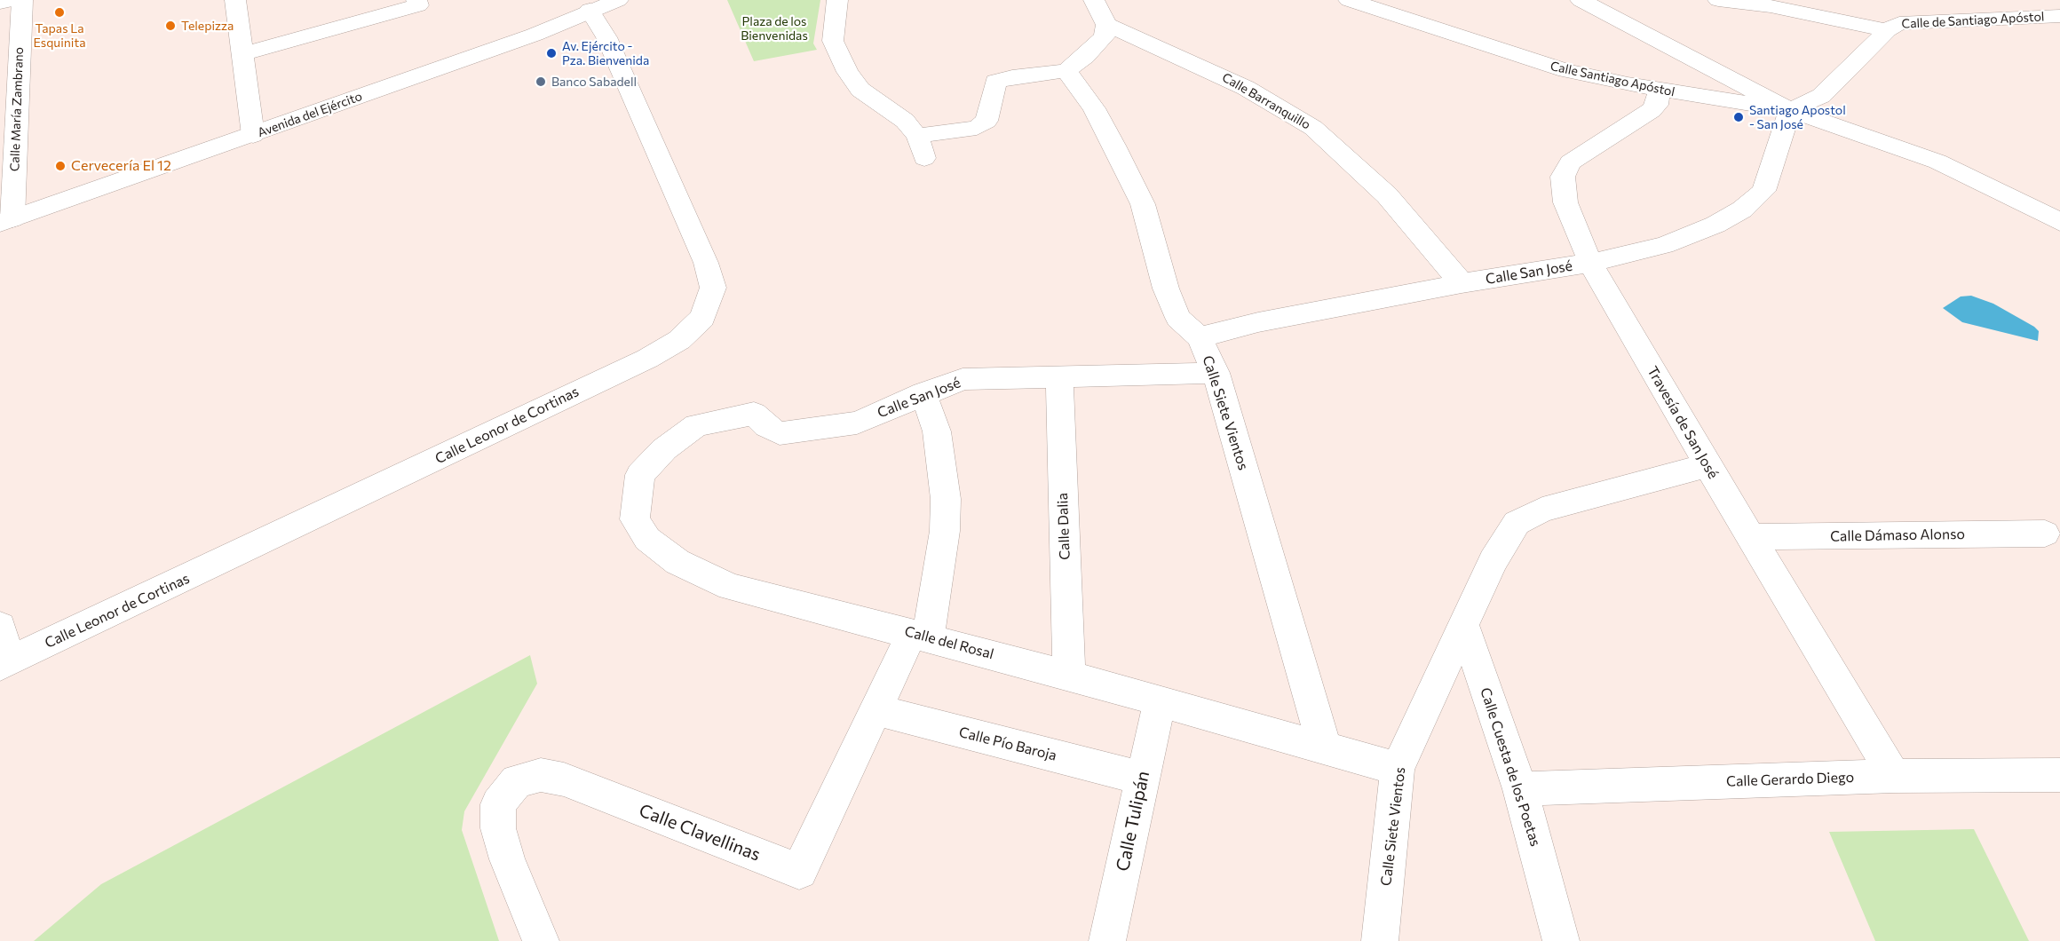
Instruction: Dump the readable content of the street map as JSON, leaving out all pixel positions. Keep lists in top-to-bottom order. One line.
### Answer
{"streets":{"street":["Calle de Santiago Apóstol","Calle Santiago Apóstol","Calle Barranquillo","Calle María Zambrano","Avenida del Ejército","Calle San José","Calle Siete Vientos","Travesía de San José","Calle Leonor de Cortinas","Calle Dalia","Calle Dámaso Alonso","Calle del Rosal","Calle Pío Baroja","Calle Cuesta de los Poetas","Calle Gerardo Diego","Calle Tulipán","Calle Clavellinas"]},"crossings":[["Calle de Santiago Apóstol","Calle Santiago Apóstol"],["Calle de Santiago Apóstol","Calle San José"],["Calle Santiago Apóstol","Calle San José"],["Calle Santiago Apóstol","Travesía de San José"],["Calle Barranquillo","Calle San José"],["Calle María Zambrano","Avenida del Ejército"],["Avenida del Ejército","Calle Leonor de Cortinas"],["Calle San José","Calle Siete Vientos"],["Calle San José","Travesía de San José"],["Calle San José","Calle Dalia"],["Calle San José","Calle del Rosal"],["Calle San José","Calle Clavellinas"],["Calle Siete Vientos","Travesía de San José"],["Calle Siete Vientos","Calle del Rosal"],["Calle Siete Vientos","Calle Cuesta de los Poetas"],["Travesía de San José","Calle Dámaso Alonso"],["Travesía de San José","Calle Gerardo Diego"],["Calle Dalia","Calle del Rosal"],["Calle del Rosal","Calle Tulipán"],["Calle del Rosal","Calle Clavellinas"],["Calle Pío Baroja","Calle Tulipán"],["Calle Pío Baroja","Calle Clavellinas"],["Calle Cuesta de los Poetas","Calle Gerardo Diego"]],"parks":["Plaza de los Bienvenidas"],"places":["Tapas La Esquinita","Telepizza","Av. Ejército - Pza. Bienvenida","Banco Sabadell","Santiago Apostol - San José","Cervecería El 12"]}
